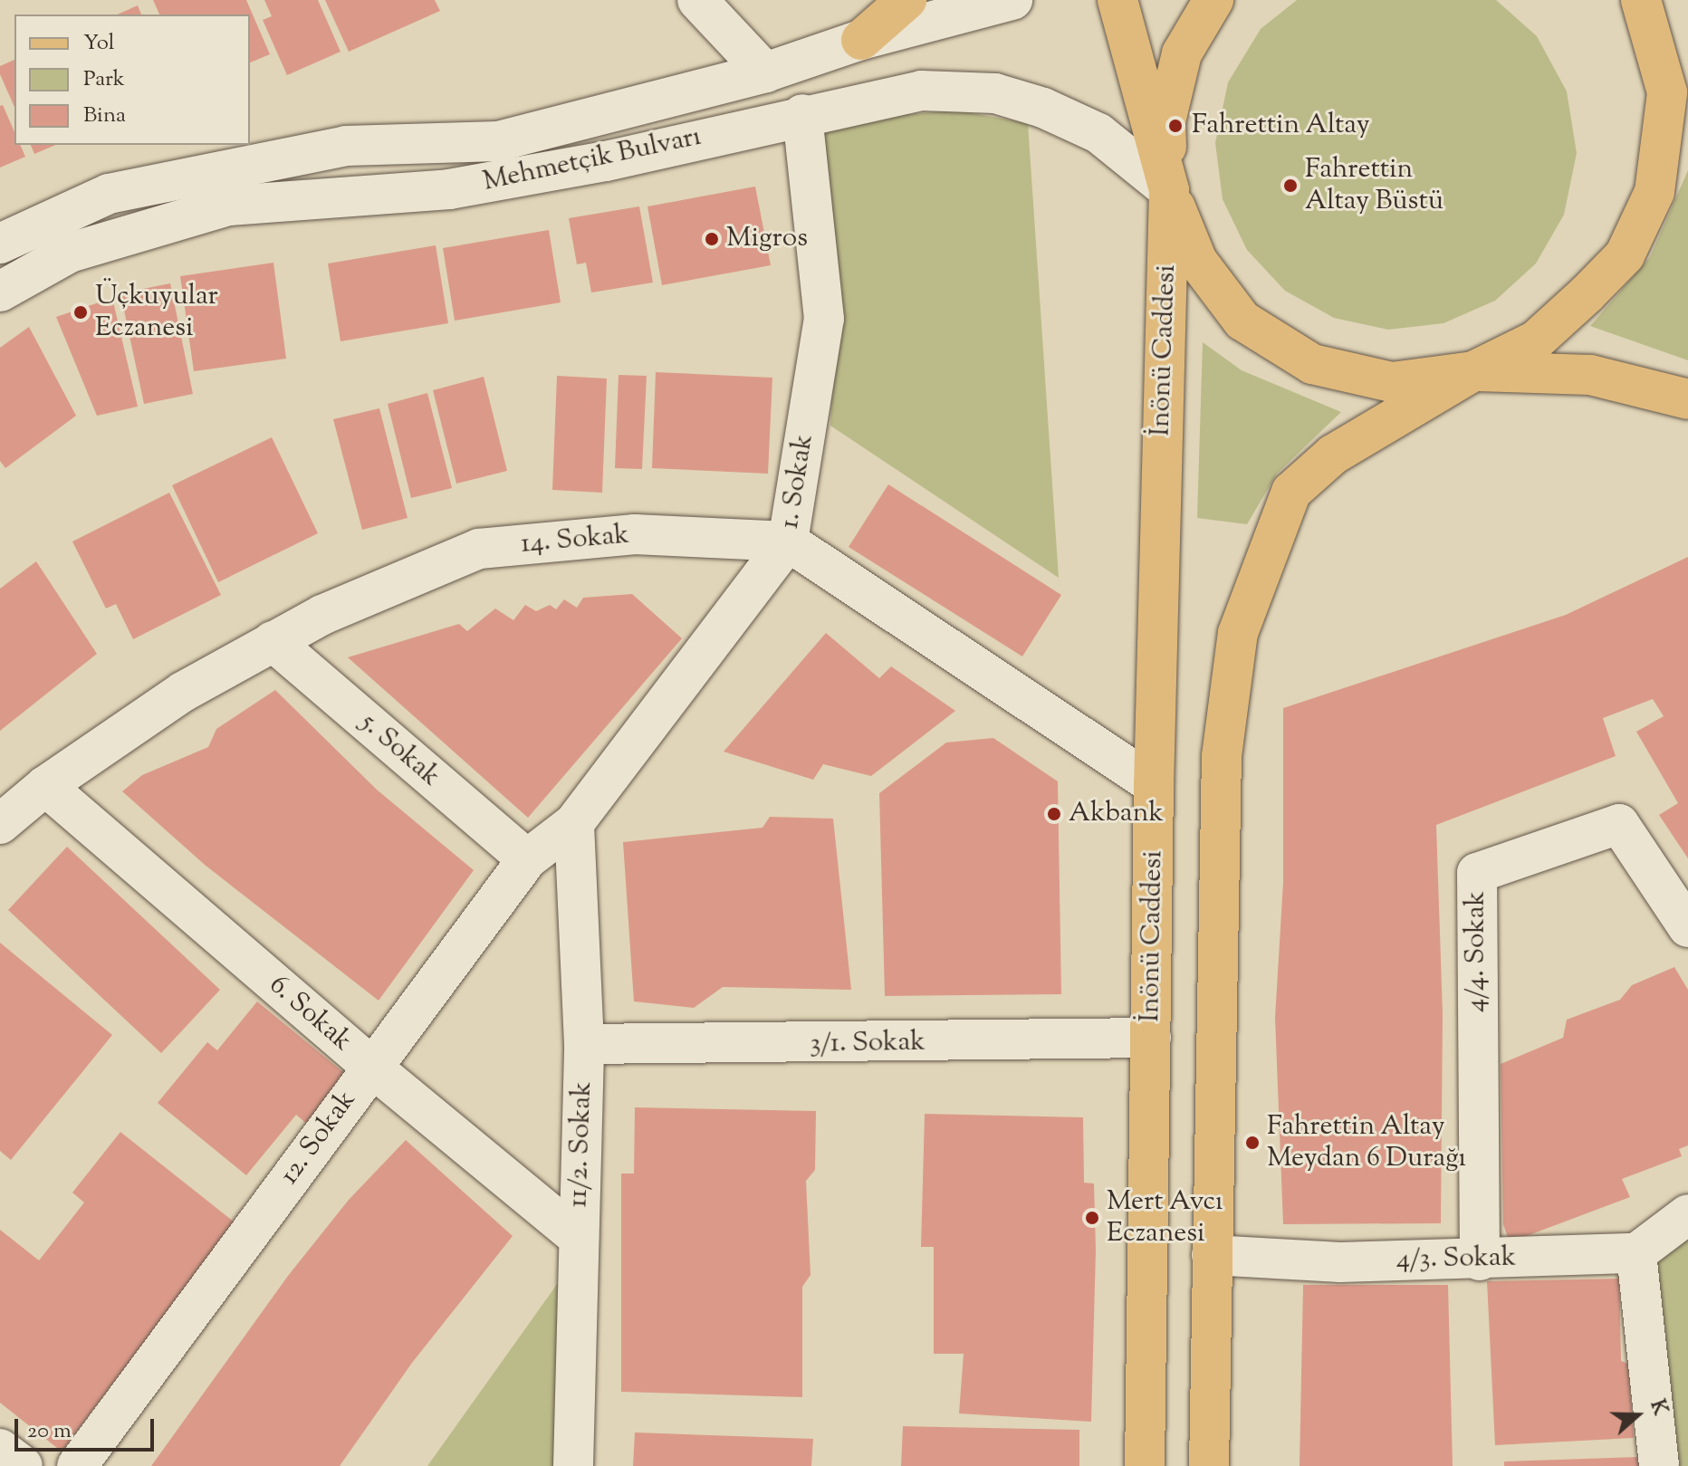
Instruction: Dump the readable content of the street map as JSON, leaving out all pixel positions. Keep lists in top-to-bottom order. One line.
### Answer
{"streets":{"main road":["İnönü Caddesi"],"street":["Mehmetçik Bulvarı","1. Sokak","14. Sokak","5. Sokak","4/4. Sokak","6. Sokak","3/1. Sokak","12. Sokak","11/2. Sokak","4/3. Sokak"]},"crossings":[["Mehmetçik Bulvarı","İnönü Caddesi"],["Mehmetçik Bulvarı","1. Sokak"],["İnönü Caddesi","3/1. Sokak"],["1. Sokak","14. Sokak"],["1. Sokak","12. Sokak"],["1. Sokak","11/2. Sokak"],["14. Sokak","5. Sokak"],["14. Sokak","6. Sokak"],["5. Sokak","12. Sokak"],["4/4. Sokak","4/3. Sokak"],["6. Sokak","12. Sokak"],["6. Sokak","11/2. Sokak"],["3/1. Sokak","11/2. Sokak"],["12. Sokak","11/2. Sokak"]],"places":["Fahrettin Altay","Fahrettin Altay Büstü","Migros","Üçkuyular Eczanesi","Akbank","Fahrettin Altay Meydan 6 Durağı","Mert Avcı Eczanesi"],"legend":["Yol","Park","Bina"],"scale_bar":"20 m","north":"right"}
